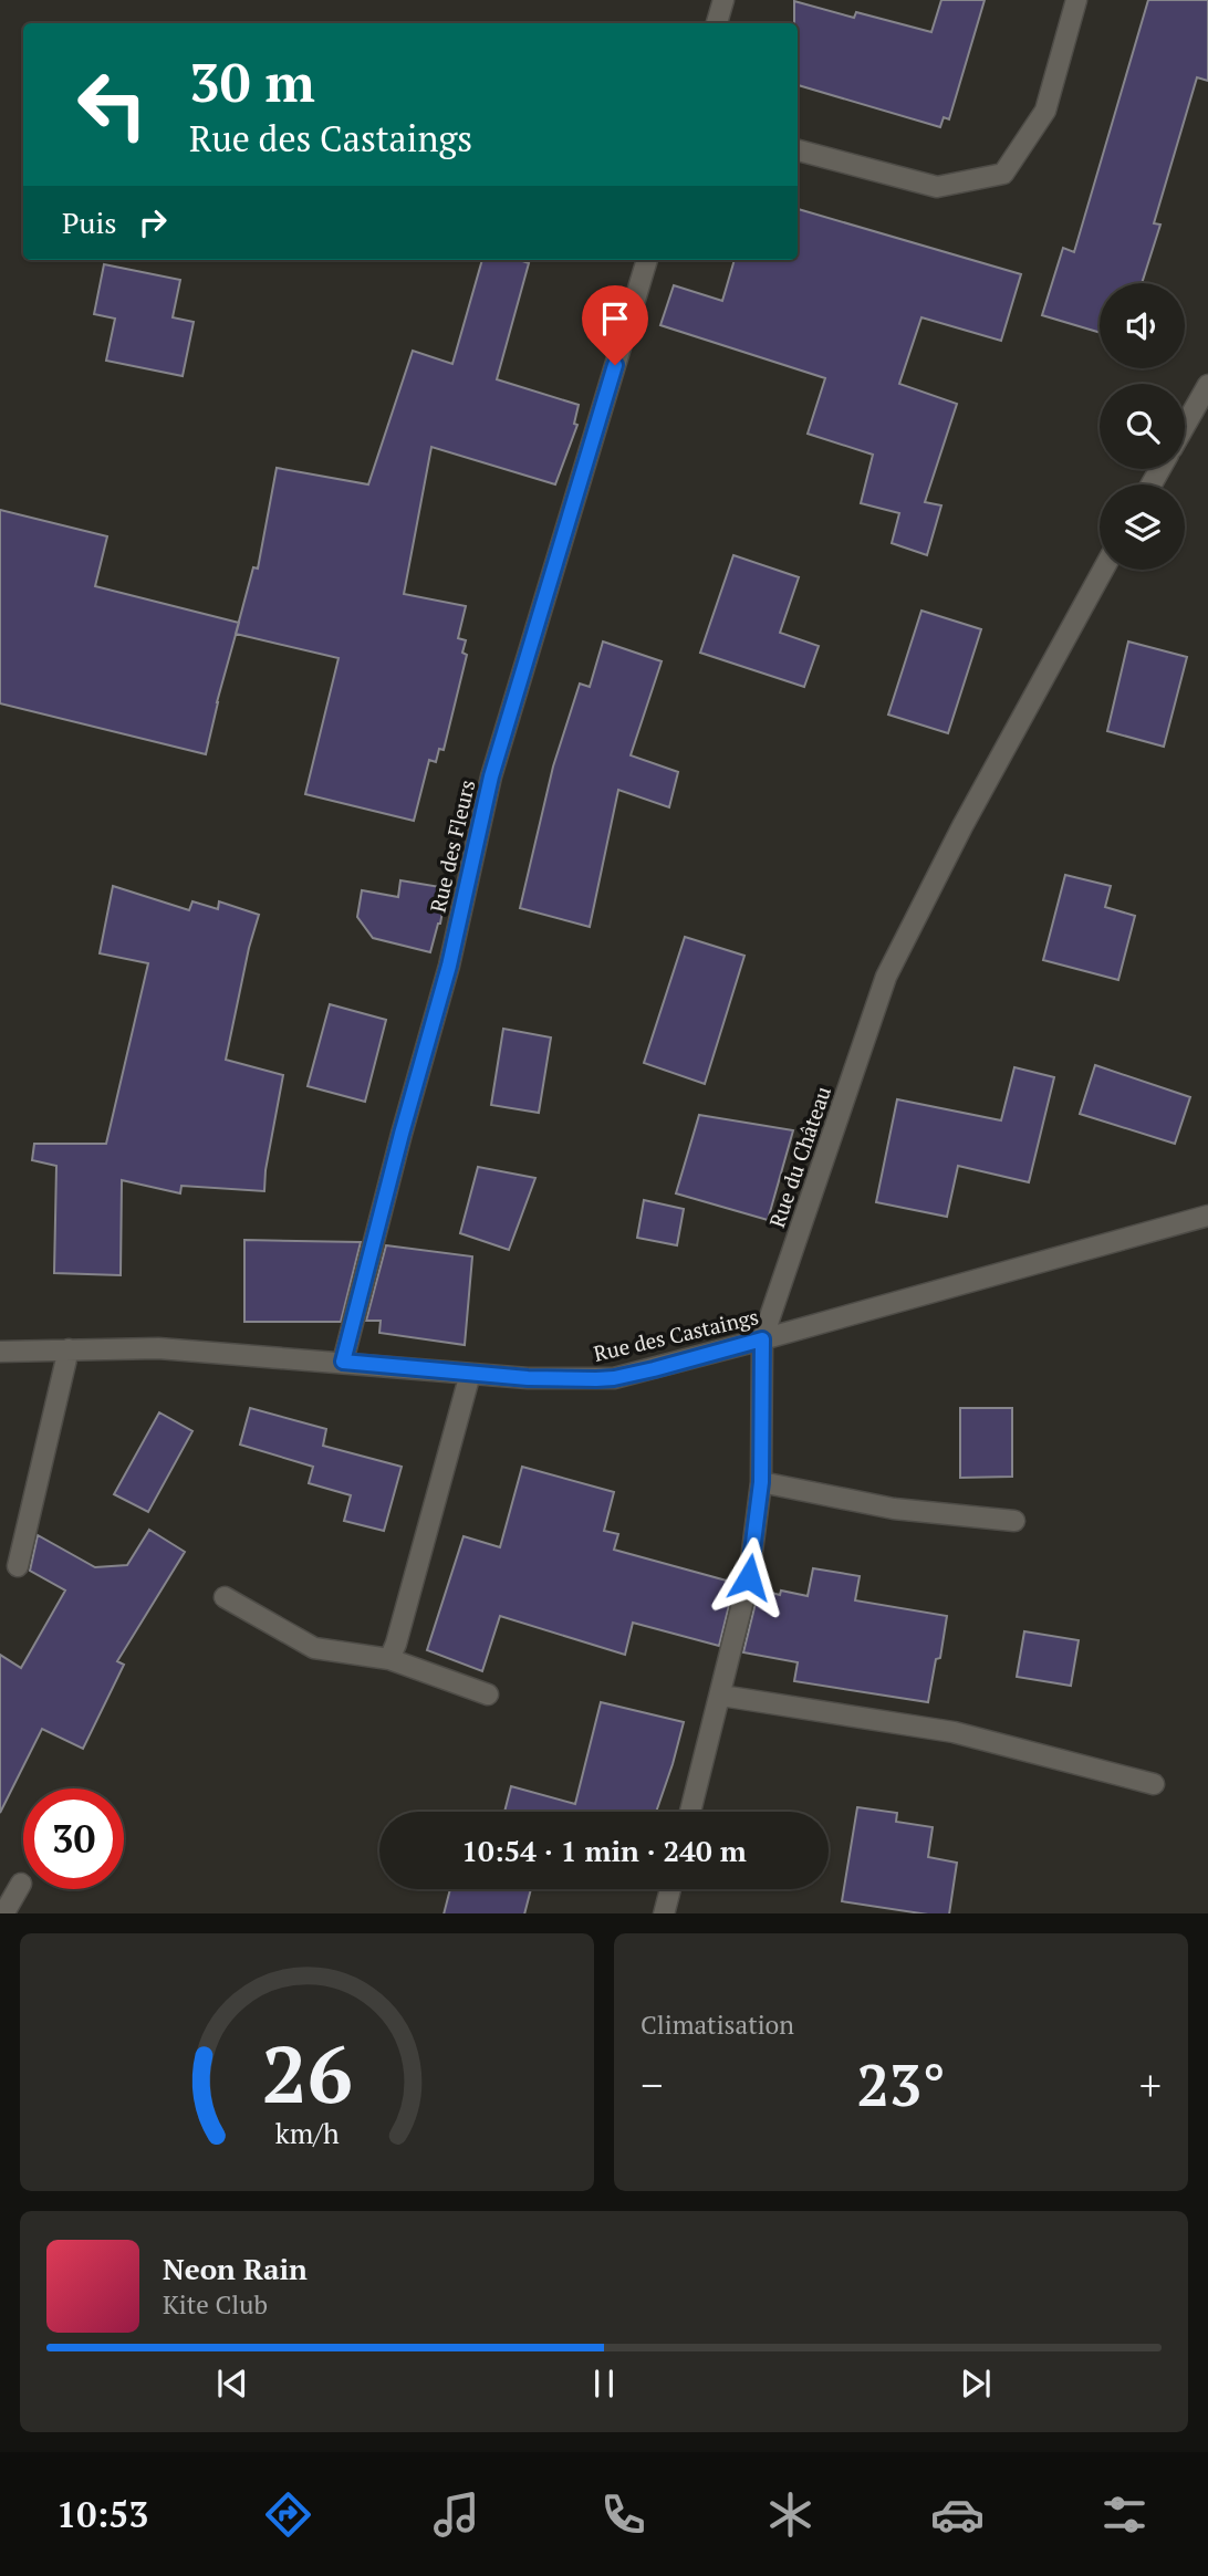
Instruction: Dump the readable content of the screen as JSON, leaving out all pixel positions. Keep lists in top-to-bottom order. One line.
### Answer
{"streets":{"street":["Rue des Fleurs","Rue du Château","Rue des Castaings"]},"crossings":[["Rue des Fleurs","Rue des Castaings"],["Rue du Château","Rue des Castaings"]],"page":{"turn":["30 m","Rue des Castaings"],"then":"Puis","limit":"30","trip":"10:54 · 1 min · 240 m","tile":"Climatisation","heat":["−","23°","+"],"song":["Neon Rain","Kite Club"],"tabs":"10:53","gauge":["26","km/h"]}}
